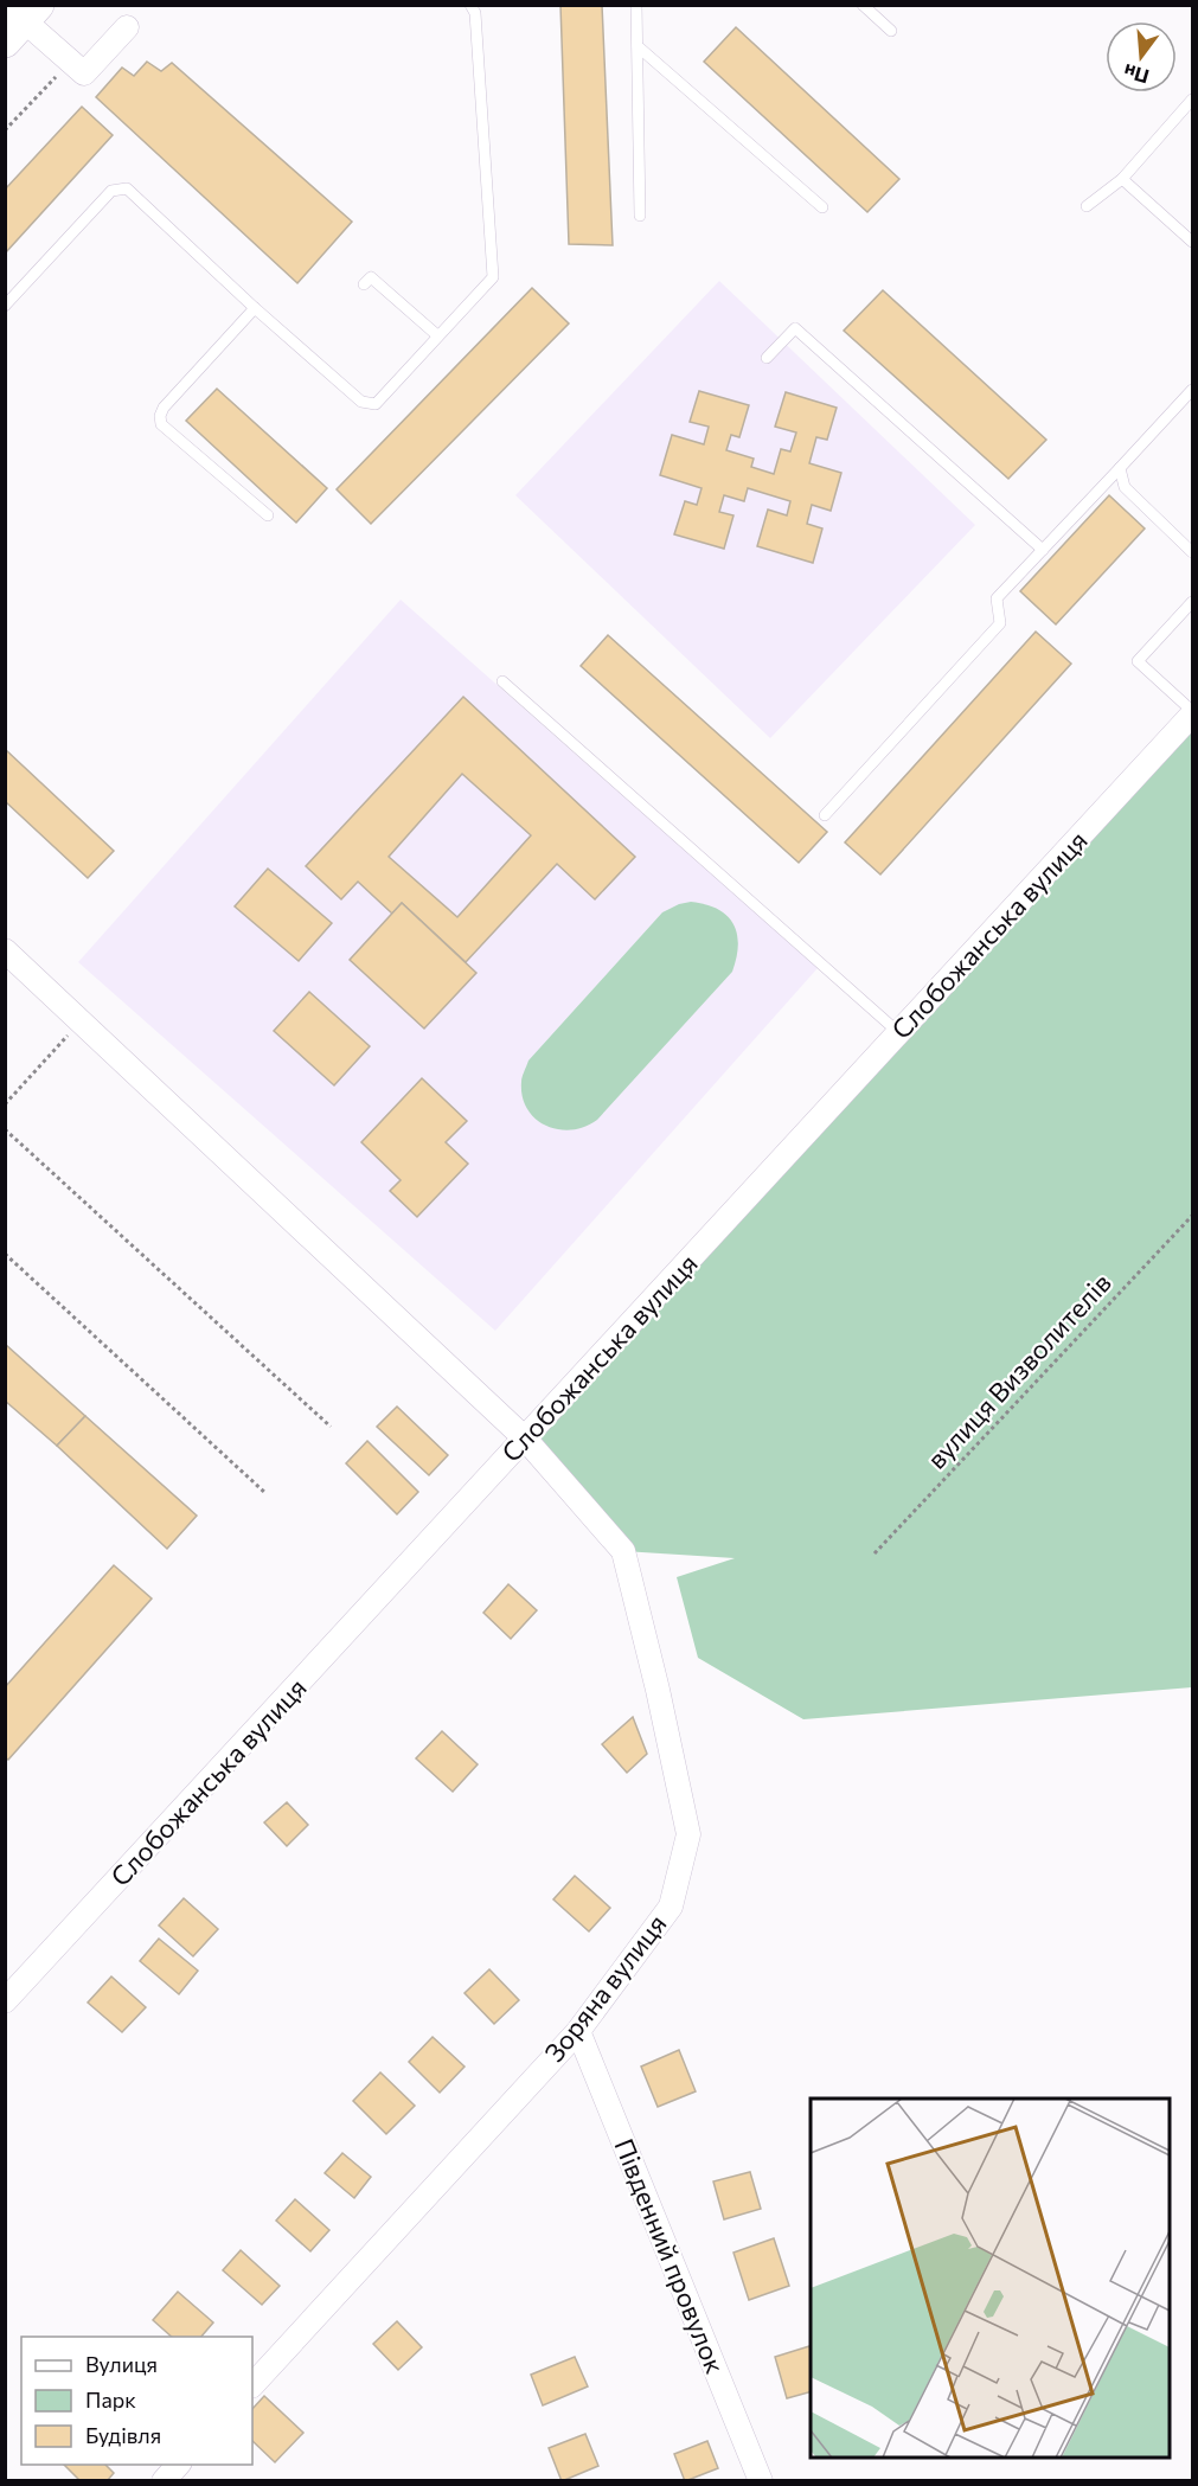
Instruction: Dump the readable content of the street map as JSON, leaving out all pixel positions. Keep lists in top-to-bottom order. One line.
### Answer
{"streets":{"street":["Слобожанська вулиця","Зоряна вулиця","Південний провулок"],"path":["вулиця Визволителів"]},"crossings":[["Слобожанська вулиця","Зоряна вулиця"],["Зоряна вулиця","Південний провулок"]],"legend":["Вулиця","Парк","Будівля"],"north":"bottom"}
